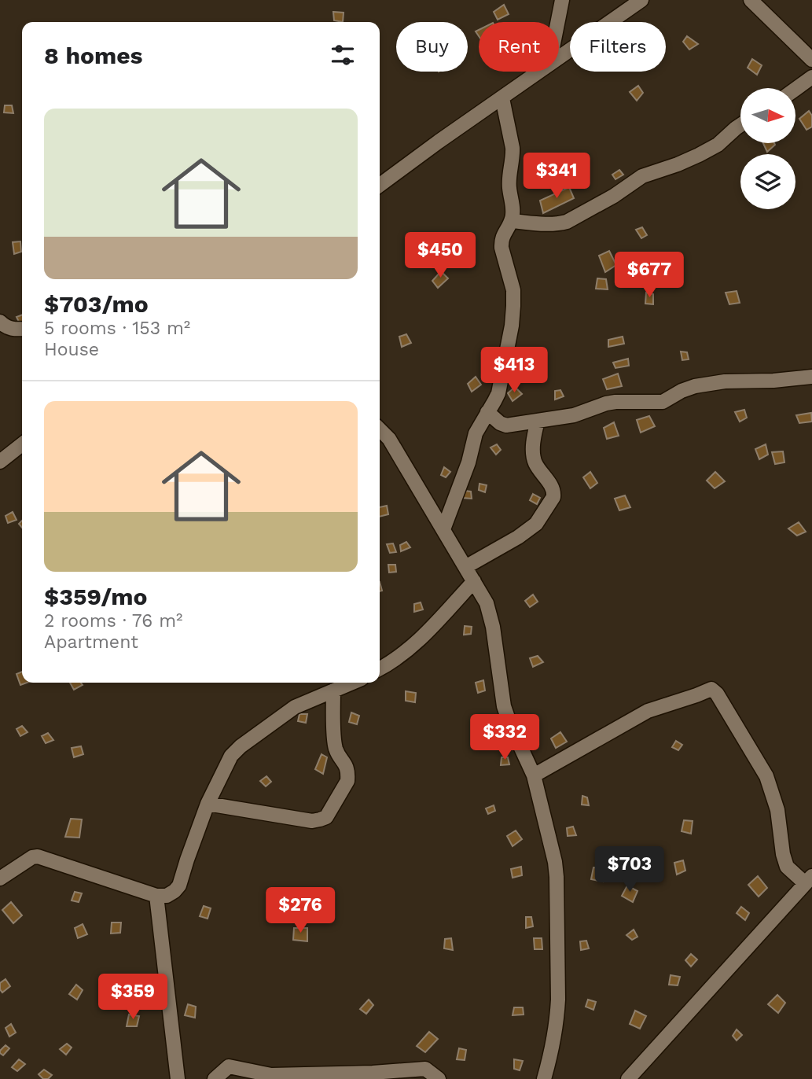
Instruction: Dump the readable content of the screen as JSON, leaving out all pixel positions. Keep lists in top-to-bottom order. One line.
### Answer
{"north":"right","page":{"chip":["Buy","Rent","Filters"],"heading":"8 homes","list":[{"name":"$703/mo","note":"5 rooms · 153 m² · House"},{"name":"$359/mo","note":"2 rooms · 76 m² · Apartment"}],"price":["$341","$450","$677","$413","$332","$703","$276","$359"]}}
